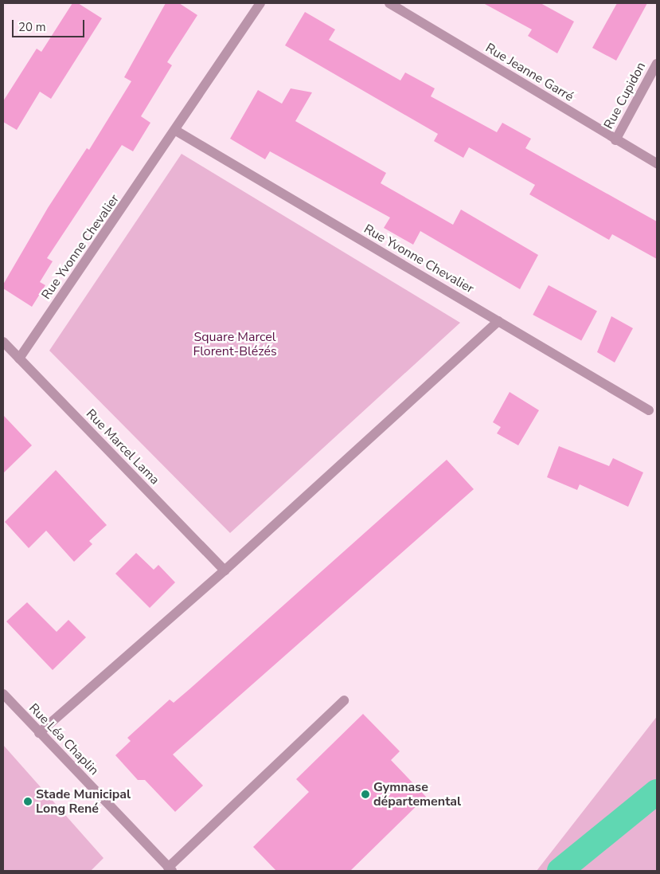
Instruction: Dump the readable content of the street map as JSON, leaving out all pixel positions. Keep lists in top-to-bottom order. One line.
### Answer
{"streets":{"street":["Rue Jeanne Garré","Rue Cupidon","Rue Yvonne Chevalier","Rue Marcel Lama","Rue Léa Chaplin"]},"crossings":[["Rue Jeanne Garré","Rue Cupidon"],["Rue Yvonne Chevalier","Rue Marcel Lama"]],"parks":["Square Marcel Florent-Blézés"],"places":["Gymnase départemental","Stade Municipal Long René"],"scale_bar":"20 m"}
